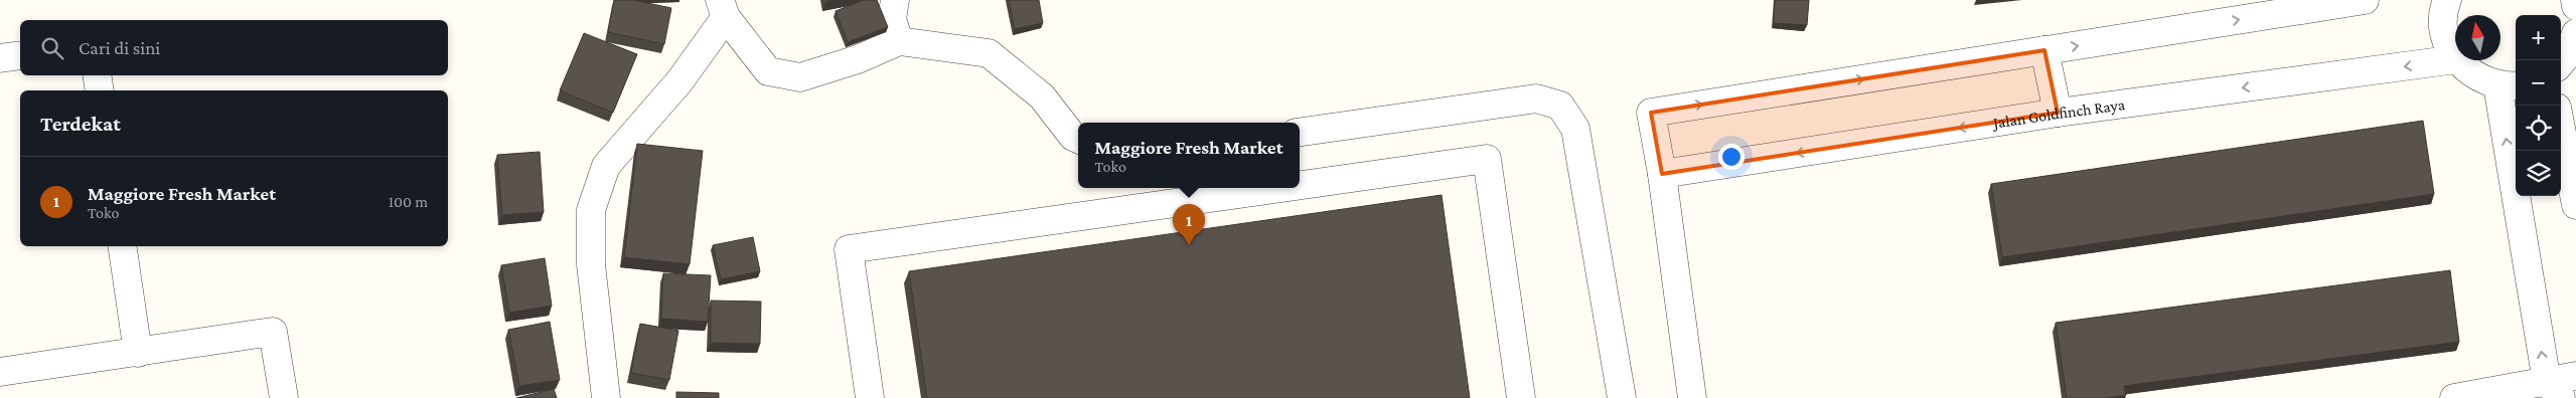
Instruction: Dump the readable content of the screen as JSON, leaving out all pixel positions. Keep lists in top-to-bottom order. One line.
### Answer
{"streets":{"street":["Jalan Goldfinch Raya"]},"north":"top","page":{"map_buttons":["+","−"],"search":"Cari di sini","heading":"Terdekat","popup":["Maggiore Fresh Market","Toko"],"list":[{"mark":"1","name":"Maggiore Fresh Market","note":"Toko","value":"100 m"}],"pins":"1"}}
